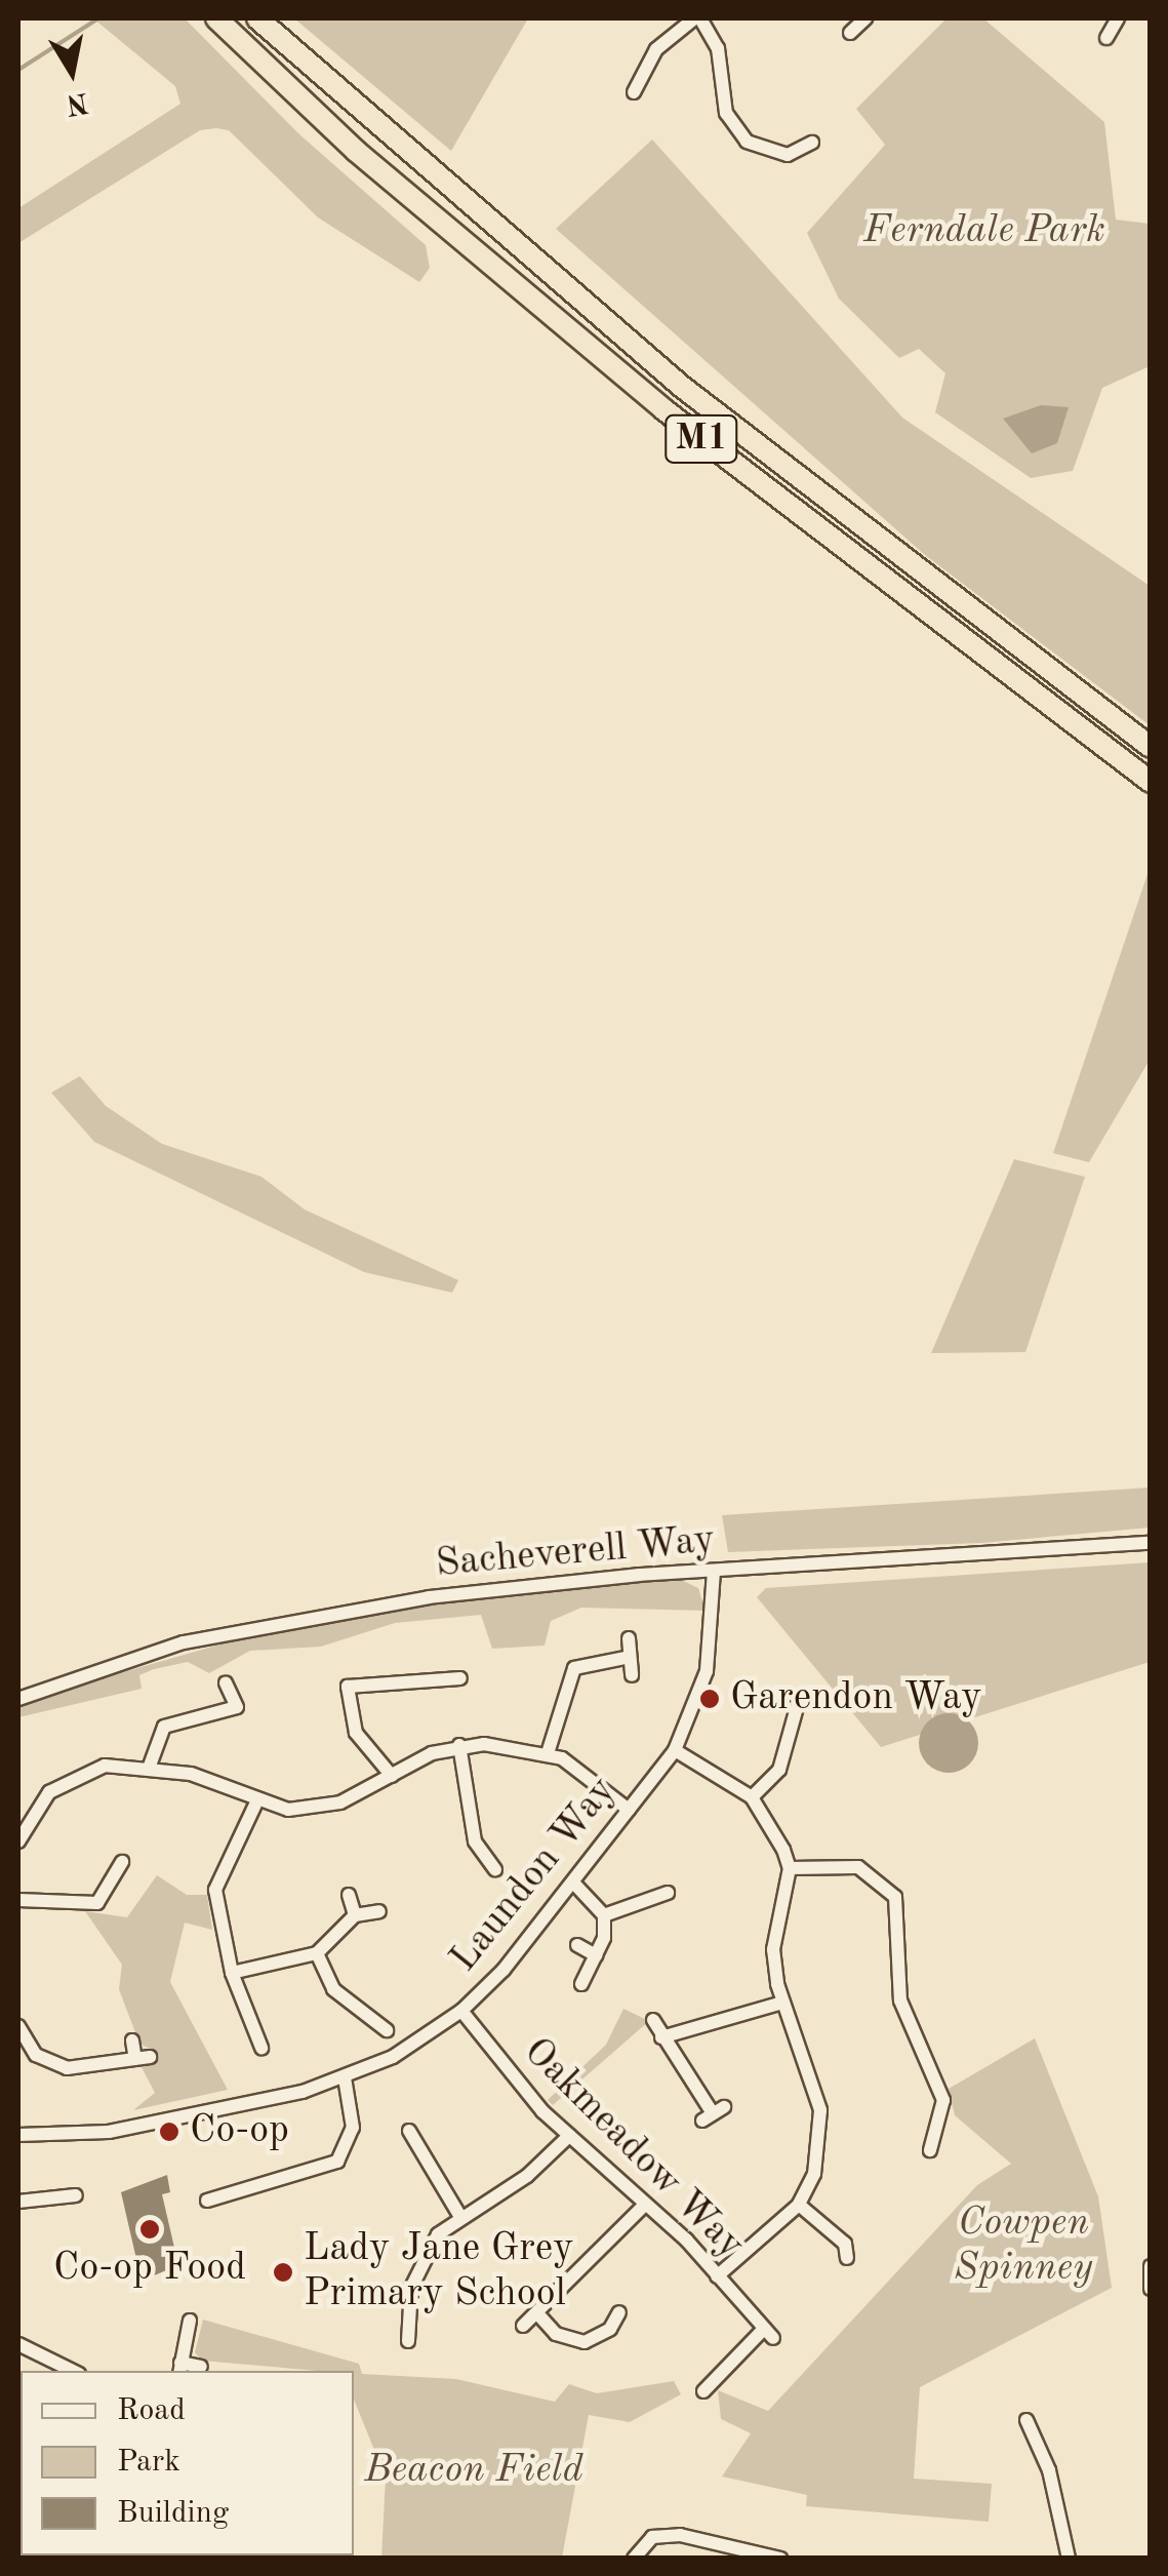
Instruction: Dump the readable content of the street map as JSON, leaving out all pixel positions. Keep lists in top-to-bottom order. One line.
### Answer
{"streets":{"highway":["M1"],"street":["Sacheverell Way","Laundon Way","Oakmeadow Way"]},"crossings":[["Sacheverell Way","Laundon Way"],["Laundon Way","Oakmeadow Way"]],"parks":["Ferndale Park","Cowpen Spinney","Beacon Field"],"places":["Garendon Way","Co-op","Co-op Food","Lady Jane Grey Primary School"],"legend":["Road","Park","Building"],"north":"bottom"}
